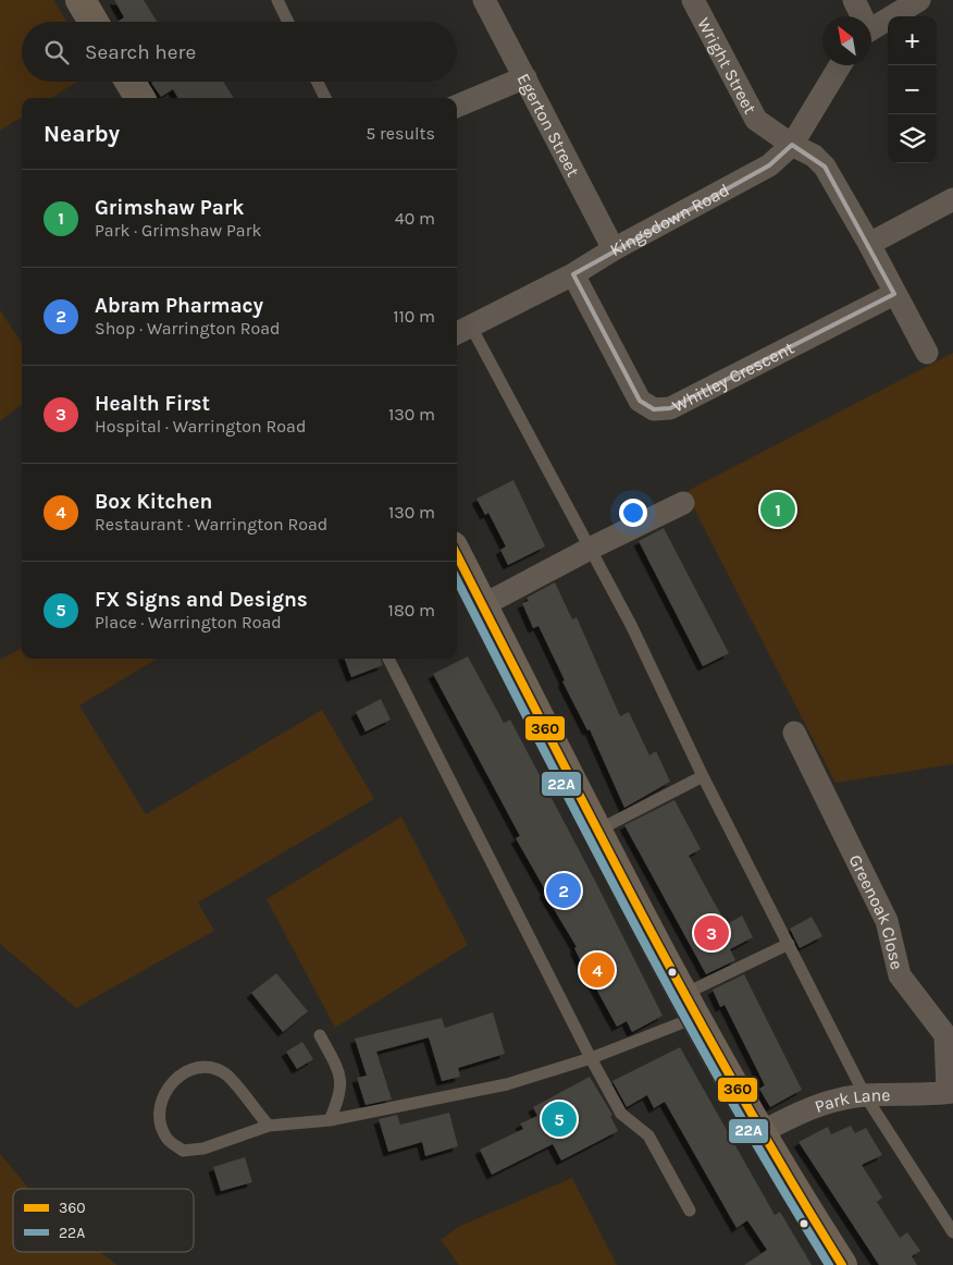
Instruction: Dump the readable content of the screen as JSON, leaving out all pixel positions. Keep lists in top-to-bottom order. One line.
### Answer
{"streets":{"street":["Wright Street","Egerton Street","Kingsdown Road","Whitley Crescent","Greenoak Close","Park Lane"]},"crossings":[["Wright Street","Kingsdown Road"],["Egerton Street","Kingsdown Road"],["Kingsdown Road","Whitley Crescent"],["Greenoak Close","Park Lane"]],"lines":["transit line 360","transit line 22A"],"legend":["360","22A"],"north":"top left","page":{"map_buttons":["+","−"],"search":"Search here","heading":["Nearby","5 results"],"list":[{"mark":"1","name":"Grimshaw Park","note":"Park · Grimshaw Park","value":"40 m"},{"mark":"2","name":"Abram Pharmacy","note":"Shop · Warrington Road","value":"110 m"},{"mark":"3","name":"Health First","note":"Hospital · Warrington Road","value":"130 m"},{"mark":"4","name":"Box Kitchen","note":"Restaurant · Warrington Road","value":"130 m"},{"mark":"5","name":"FX Signs and Designs","note":"Place · Warrington Road","value":"180 m"}],"pins":["1","2","3","4","5"]}}
